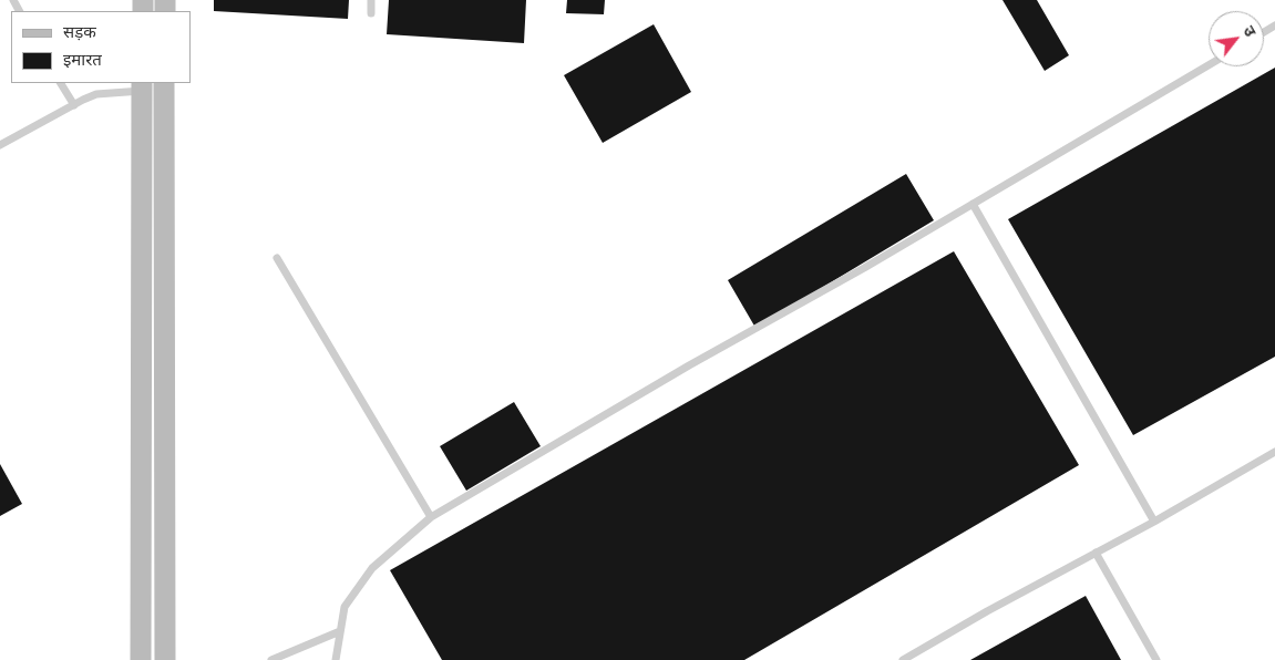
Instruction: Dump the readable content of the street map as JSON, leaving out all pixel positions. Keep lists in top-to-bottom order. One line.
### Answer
{"legend":["सड़क","इमारत"],"north":"top right"}
